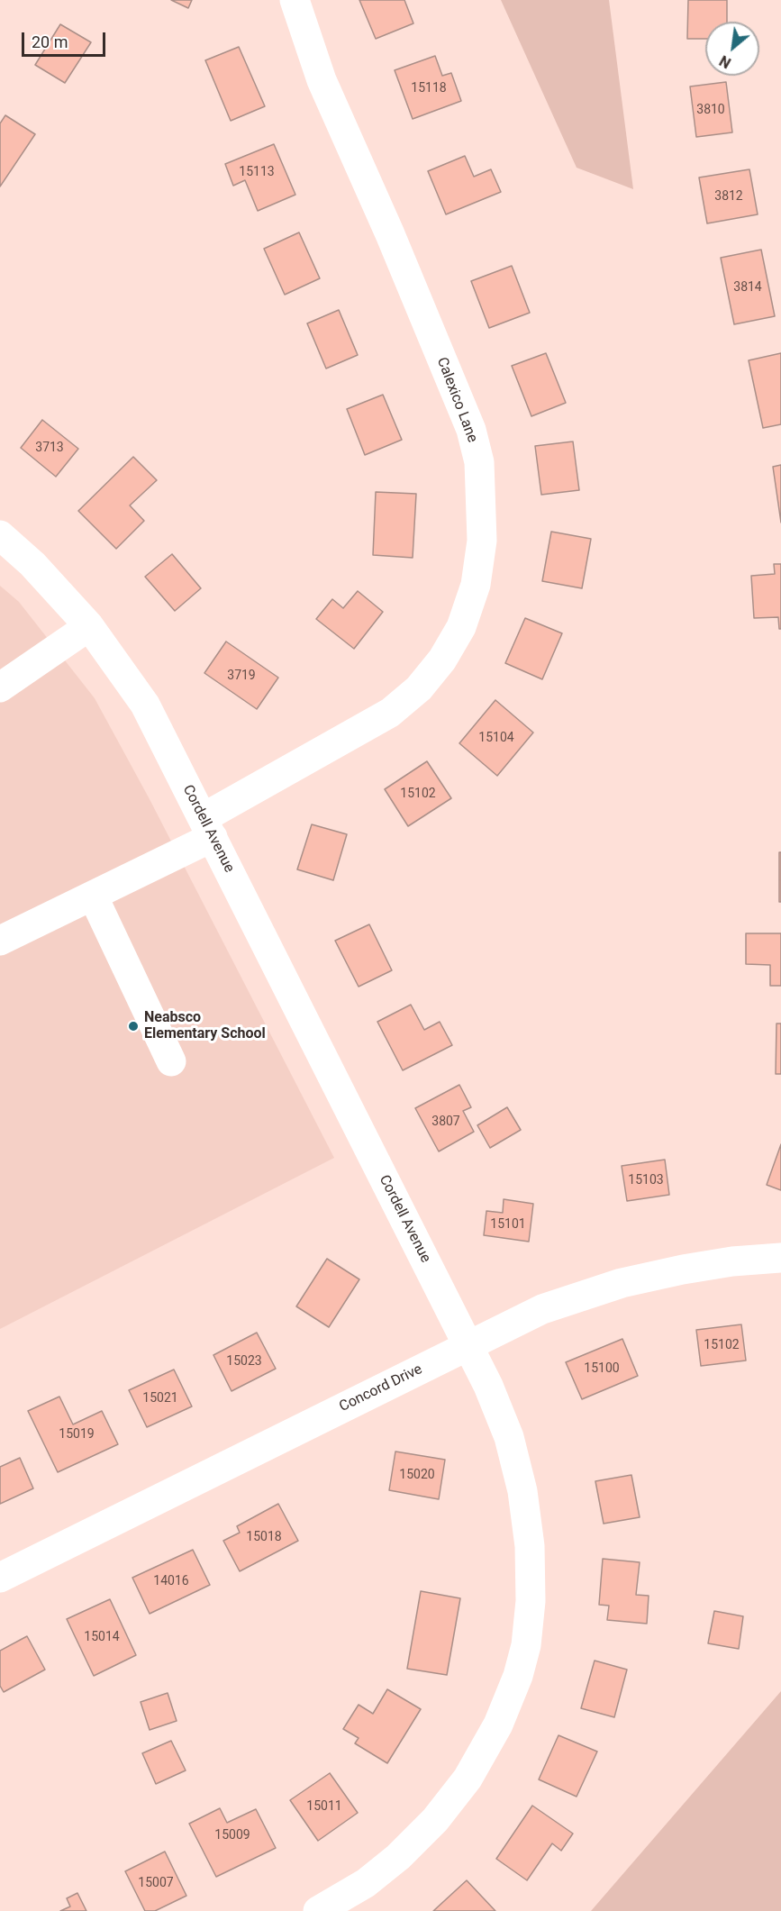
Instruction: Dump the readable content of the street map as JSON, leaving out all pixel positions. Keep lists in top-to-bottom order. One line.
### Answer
{"streets":{"street":["Calexico Lane","Cordell Avenue","Concord Drive"]},"crossings":[["Calexico Lane","Cordell Avenue"],["Cordell Avenue","Concord Drive"]],"places":["Neabsco Elementary School"],"house_numbers":["15118","3810","15113","3812","3814","3713","3719","15104","15102","3807","15103","15101","15102","15023","15100","15021","15019","15020","15018","14016","15014","15011","15009","15007"],"scale_bar":"20 m","north":"bottom left"}
